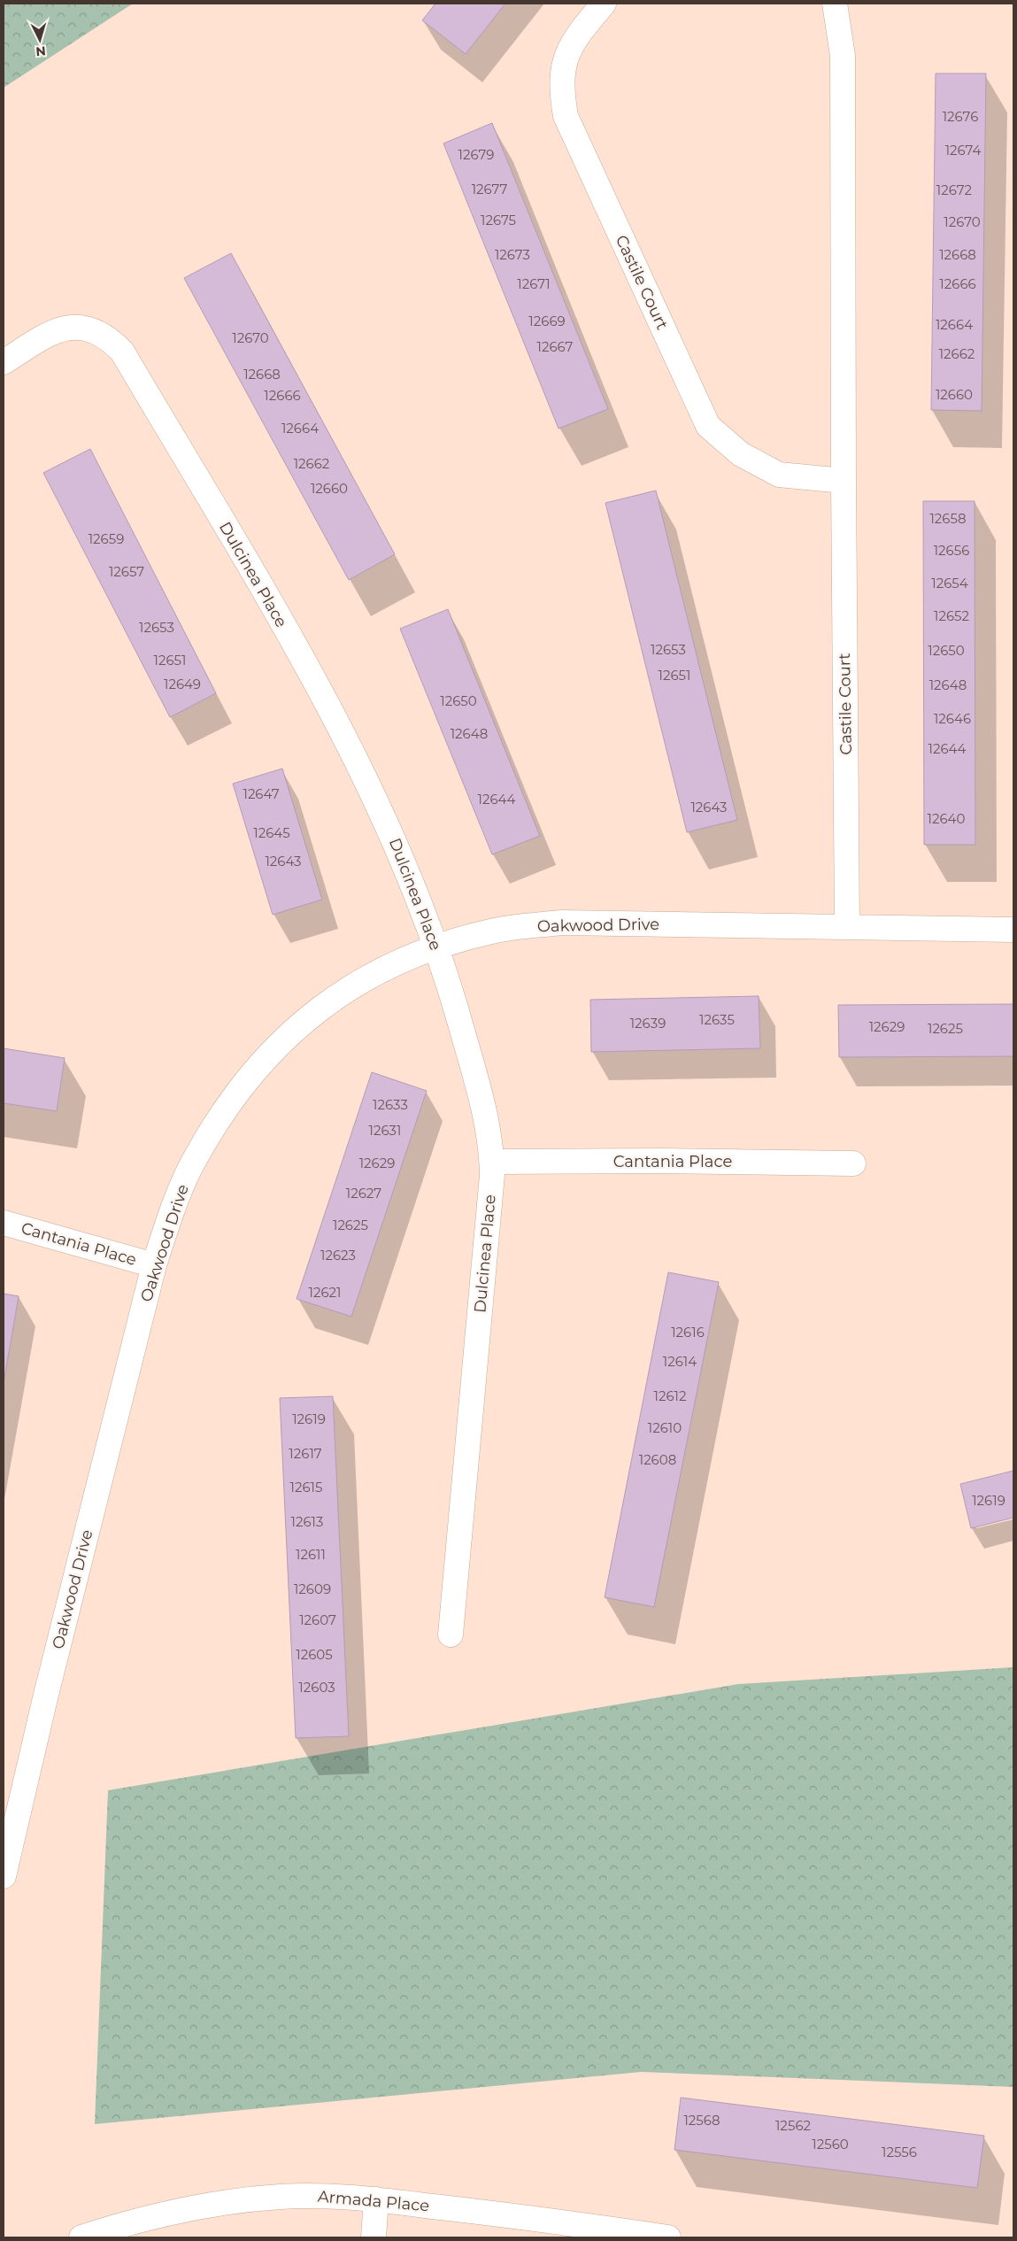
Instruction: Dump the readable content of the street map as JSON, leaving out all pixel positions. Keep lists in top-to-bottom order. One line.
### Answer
{"streets":{"street":["Castile Court","Dulcinea Place","Oakwood Drive","Cantania Place","Armada Place"]},"crossings":[["Castile Court","Oakwood Drive"],["Dulcinea Place","Oakwood Drive"],["Dulcinea Place","Cantania Place"],["Oakwood Drive","Cantania Place"]],"house_numbers":["12676","12674","12679","12677","12672","12675","12670","12673","12668","12671","12666","12669","12664","12670","12667","12662","12668","12660","12666","12664","12662","12660","12658","12659","12656","12657","12654","12652","12653","12653","12650","12651","12651","12649","12648","12650","12646","12648","12644","12647","12644","12643","12640","12645","12643","12635","12639","12629","12625","12633","12631","12629","12627","12625","12623","12621","12616","12614","12612","12619","12610","12617","12608","12615","12619","12613","12611","12609","12607","12605","12603","12568","12562","12560","12556"],"north":"bottom"}
